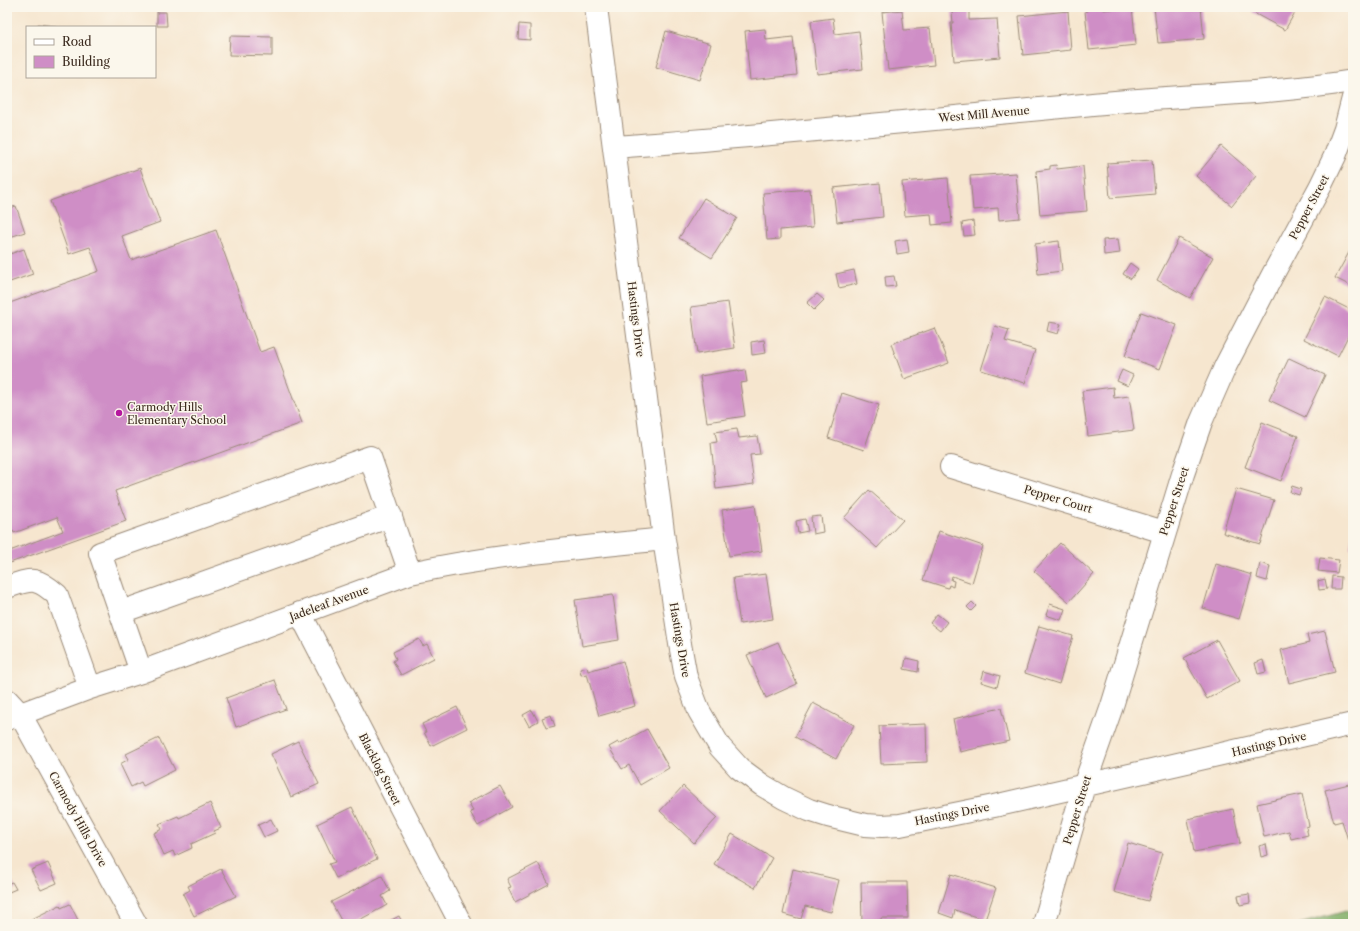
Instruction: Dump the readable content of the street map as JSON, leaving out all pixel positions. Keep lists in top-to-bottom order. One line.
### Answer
{"streets":{"street":["West Mill Avenue","Pepper Street","Hastings Drive","Pepper Court","Jadeleaf Avenue","Blacklog Street","Carmody Hills Drive"]},"crossings":[["West Mill Avenue","Hastings Drive"],["Pepper Street","Hastings Drive"],["Pepper Street","Pepper Court"],["Hastings Drive","Jadeleaf Avenue"],["Jadeleaf Avenue","Blacklog Street"],["Jadeleaf Avenue","Carmody Hills Drive"]],"places":["Carmody Hills Elementary School"],"legend":["Road","Building"]}
